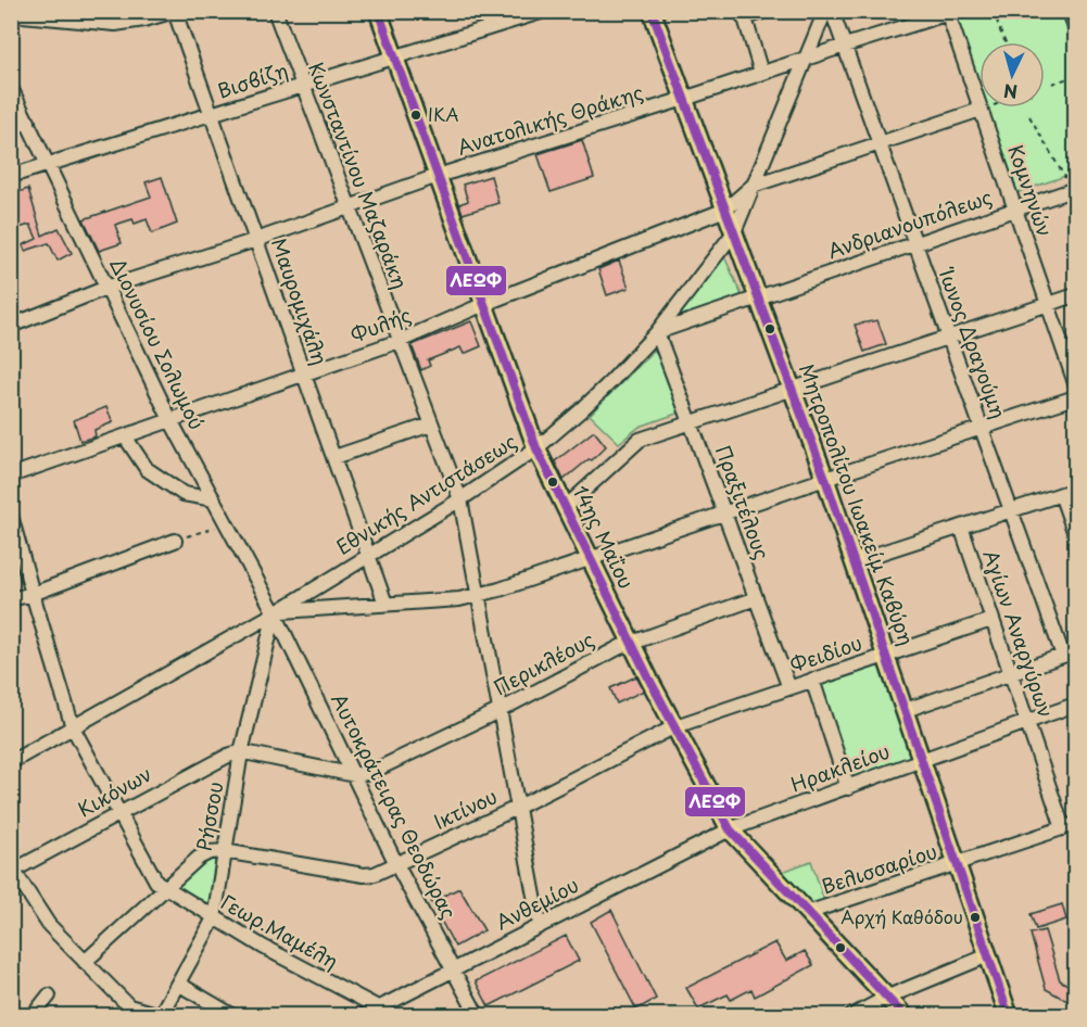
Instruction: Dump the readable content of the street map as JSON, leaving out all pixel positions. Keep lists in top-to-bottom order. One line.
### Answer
{"streets":{"main road":["Μητροπολίτου Ιωακείμ Καβύρη","14ης Μαΐου"],"street":["Βισβίζη","Ανατολικής Θράκης","Κωνσταντίνου Μαζαράκη","Κομνηνών","Ανδριανουπόλεως","Μαυρομιχάλη","Φυλής","Διονυσίου Σολωμού","Ίωνος Δραγούμη","Εθνικής Αντιστάσεως","Πραξιτέλους","Αγίων Αναργύρων","Φειδίου","Περικλέους","Ηρακλείου","Κικόνων","Αυτοκράτειρας Θεοδώρας","Ικτίνου","Ρήσσου","Βελισσαρίου","Ανθεμίου","Γεωρ.Μαμέλη"]},"crossings":[["Βισβίζη","Κωνσταντίνου Μαζαράκη"],["Βισβίζη","Μαυρομιχάλη"],["Βισβίζη","Διονυσίου Σολωμού"],["Βισβίζη","14ης Μαΐου"],["Ανατολικής Θράκης","Κωνσταντίνου Μαζαράκη"],["Ανατολικής Θράκης","Κομνηνών"],["Ανατολικής Θράκης","Μαυρομιχάλη"],["Ανατολικής Θράκης","Διονυσίου Σολωμού"],["Ανατολικής Θράκης","Ίωνος Δραγούμη"],["Ανατολικής Θράκης","Εθνικής Αντιστάσεως"],["Ανατολικής Θράκης","Μητροπολίτου Ιωακείμ Καβύρη"],["Ανατολικής Θράκης","14ης Μαΐου"],["Κωνσταντίνου Μαζαράκη","Φυλής"],["Κωνσταντίνου Μαζαράκη","Εθνικής Αντιστάσεως"],["Κωνσταντίνου Μαζαράκη","Περικλέους"],["Κωνσταντίνου Μαζαράκη","Ικτίνου"],["Κωνσταντίνου Μαζαράκη","Ανθεμίου"],["Κομνηνών","Ανδριανουπόλεως"],["Ανδριανουπόλεως","Ίωνος Δραγούμη"],["Ανδριανουπόλεως","Εθνικής Αντιστάσεως"],["Ανδριανουπόλεως","Πραξιτέλους"],["Ανδριανουπόλεως","Μητροπολίτου Ιωακείμ Καβύρη"],["Μαυρομιχάλη","Φυλής"],["Μαυρομιχάλη","Εθνικής Αντιστάσεως"],["Φυλής","Διονυσίου Σολωμού"],["Φυλής","Εθνικής Αντιστάσεως"],["Φυλής","Μητροπολίτου Ιωακείμ Καβύρη"],["Φυλής","14ης Μαΐου"],["Διονυσίου Σολωμού","Εθνικής Αντιστάσεως"],["Διονυσίου Σολωμού","Αυτοκράτειρας Θεοδώρας"],["Διονυσίου Σολωμού","Ρήσσου"],["Εθνικής Αντιστάσεως","Πραξιτέλους"],["Εθνικής Αντιστάσεως","Μητροπολίτου Ιωακείμ Καβύρη"],["Εθνικής Αντιστάσεως","14ης Μαΐου"],["Εθνικής Αντιστάσεως","Αυτοκράτειρας Θεοδώρας"],["Εθνικής Αντιστάσεως","Ρήσσου"],["Πραξιτέλους","Φειδίου"],["Πραξιτέλους","Περικλέους"],["Μητροπολίτου Ιωακείμ Καβύρη","Φειδίου"],["Μητροπολίτου Ιωακείμ Καβύρη","Ηρακλείου"],["Μητροπολίτου Ιωακείμ Καβύρη","Βελισσαρίου"],["14ης Μαΐου","Φειδίου"],["14ης Μαΐου","Περικλέους"],["14ης Μαΐου","Ηρακλείου"],["14ης Μαΐου","Ικτίνου"],["14ης Μαΐου","Βελισσαρίου"],["14ης Μαΐου","Ανθεμίου"],["Αγίων Αναργύρων","Φειδίου"],["Αγίων Αναργύρων","Ηρακλείου"],["Αγίων Αναργύρων","Βελισσαρίου"],["Φειδίου","Ικτίνου"],["Περικλέους","Αυτοκράτειρας Θεοδώρας"],["Ηρακλείου","Ανθεμίου"],["Κικόνων","Ρήσσου"],["Αυτοκράτειρας Θεοδώρας","Ικτίνου"],["Αυτοκράτειρας Θεοδώρας","Ρήσσου"],["Αυτοκράτειρας Θεοδώρας","Ανθεμίου"],["Ικτίνου","Ρήσσου"],["Ρήσσου","Γεωρ.Μαμέλη"],["Ανθεμίου","Γεωρ.Μαμέλη"]],"places":["ΙΚΑ","Αρχή Καθόδου"],"lines":["transit line ΛΕΩΦ"],"north":"bottom"}
